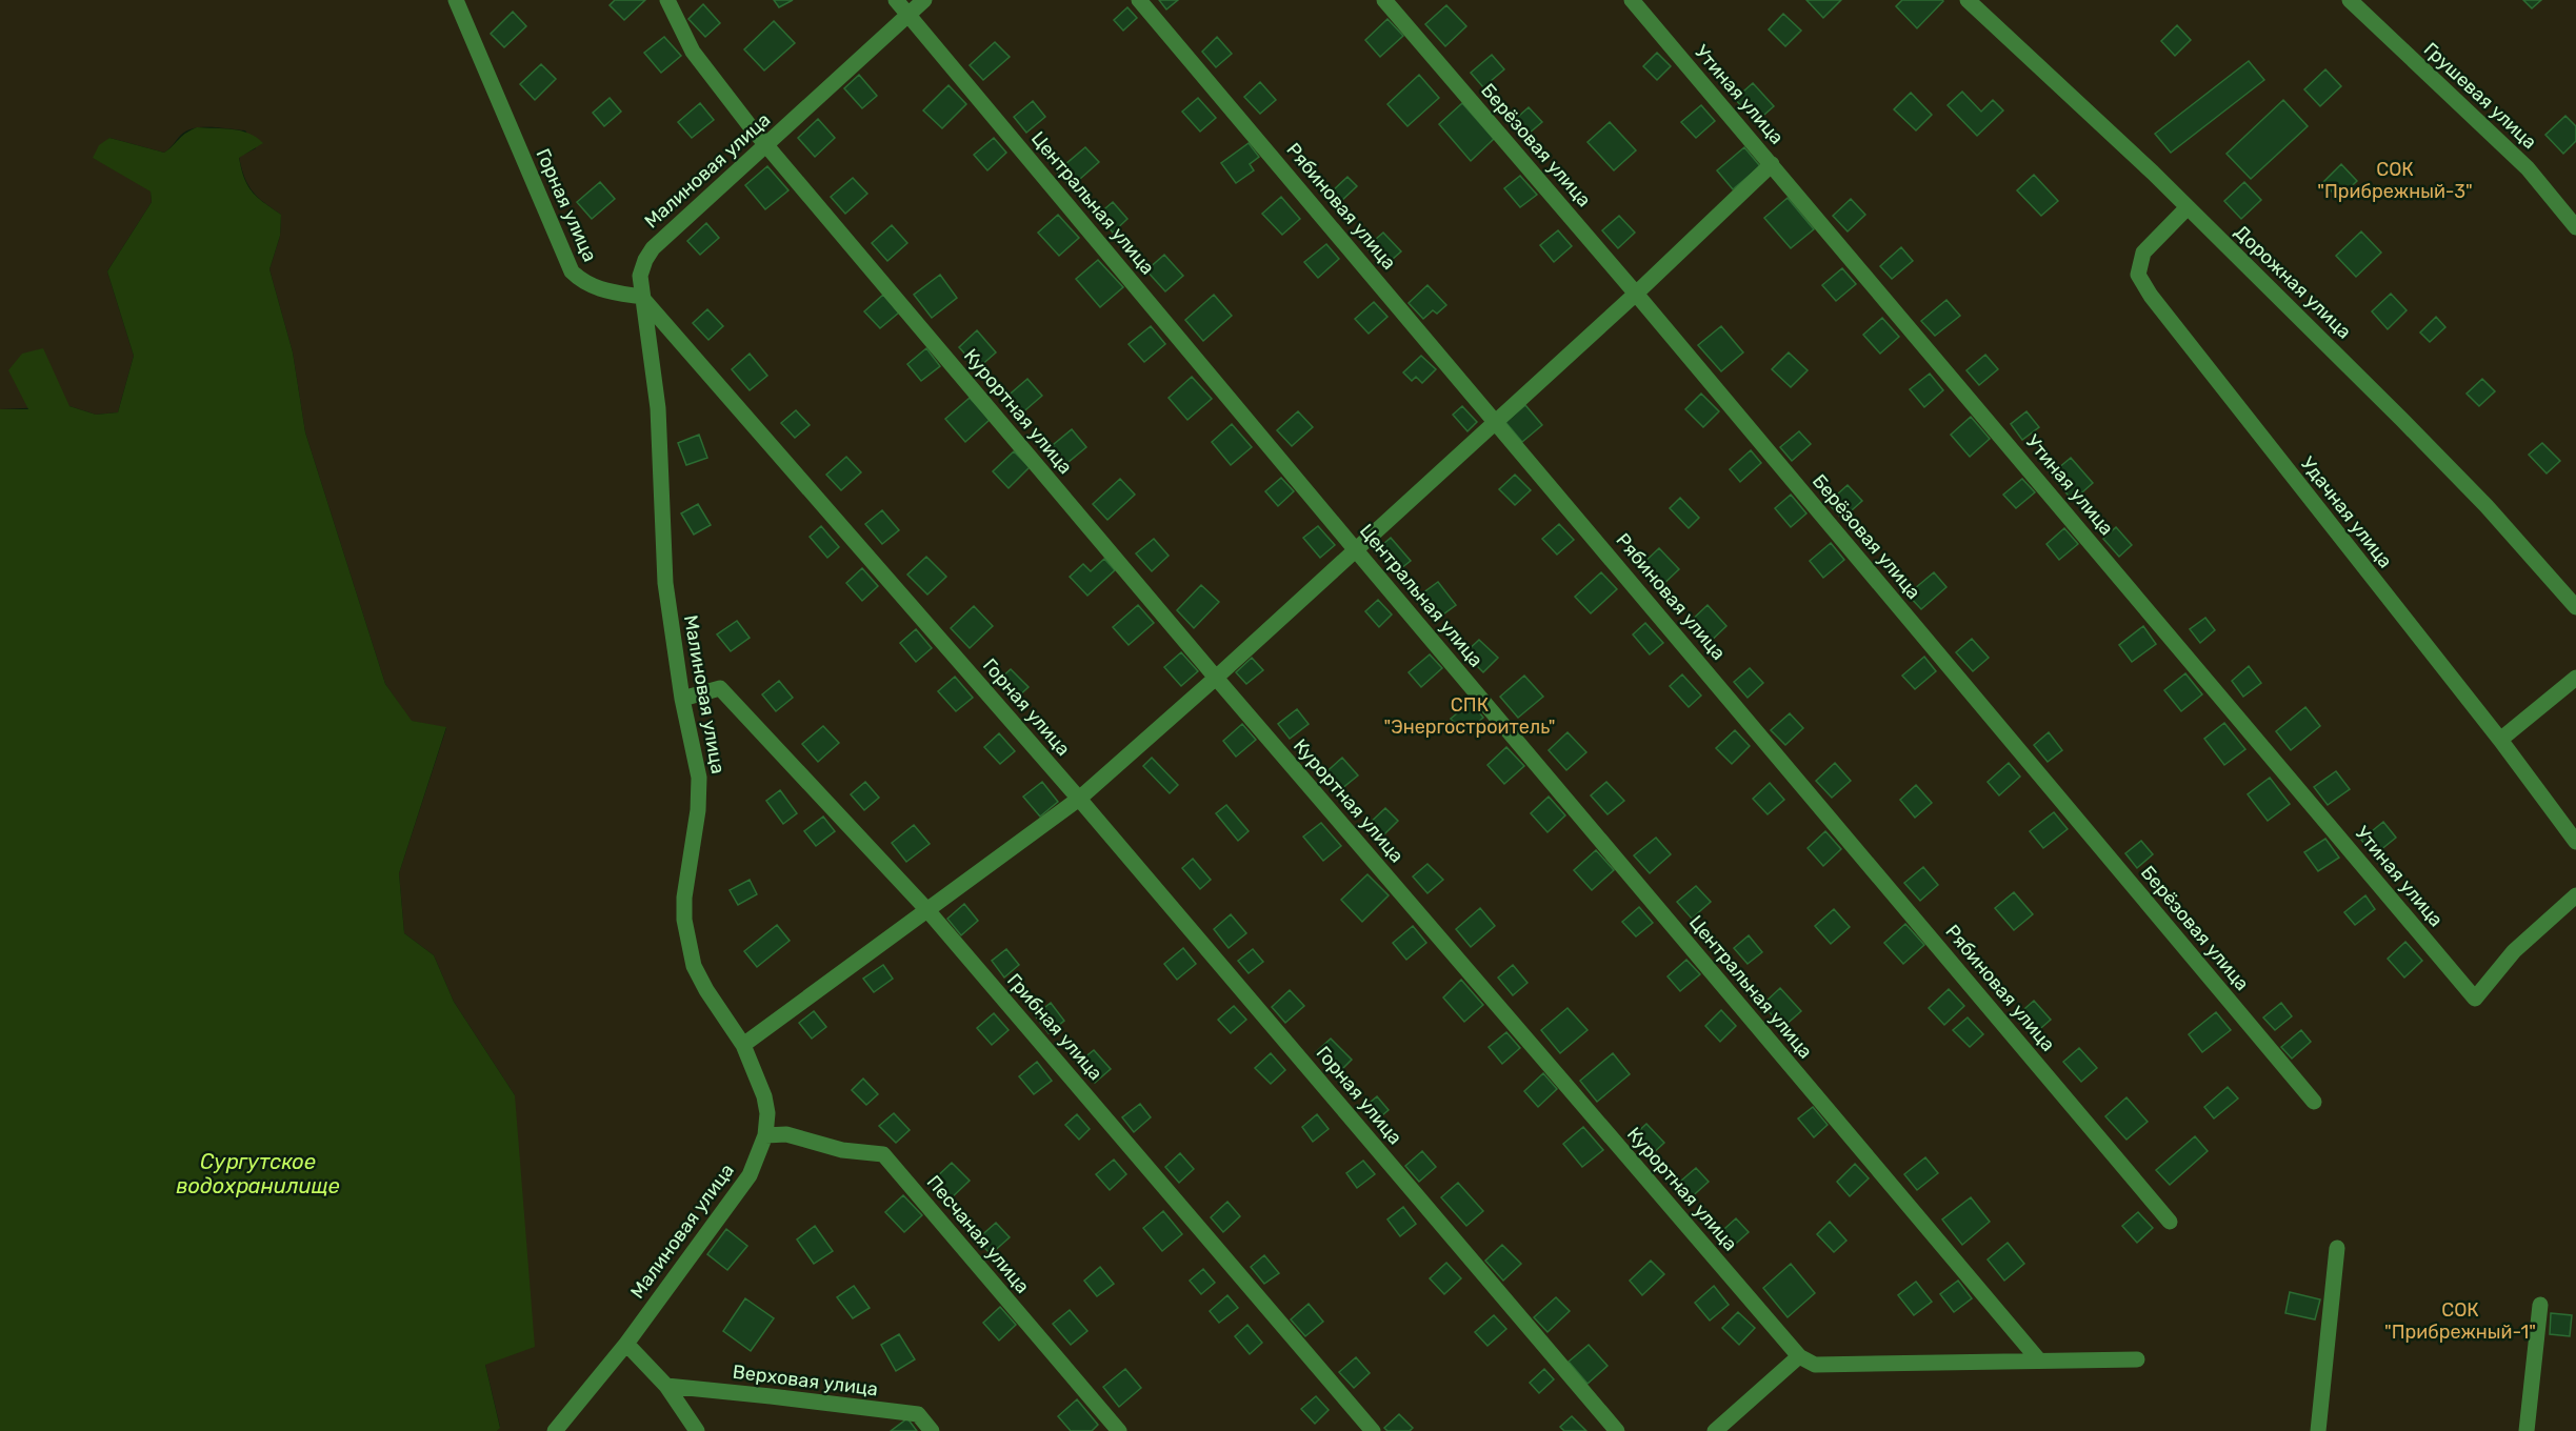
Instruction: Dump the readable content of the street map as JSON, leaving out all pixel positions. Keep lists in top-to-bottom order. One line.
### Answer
{"streets":{"street":["Утиная улица","Грушевая улица","Берёзовая улица","Малиновая улица","Центральная улица","Горная улица","Рябиновая улица","Дорожная улица","Курортная улица","Удачная улица","Грибная улица","Песчаная улица","Верховая улица"]},"crossings":[["Малиновая улица","Центральная улица"],["Малиновая улица","Горная улица"],["Малиновая улица","Курортная улица"],["Малиновая улица","Грибная улица"],["Малиновая улица","Песчаная улица"],["Дорожная улица","Удачная улица"]],"water":["Сургутское водохранилище"],"parks":["СОК \"Прибрежный-3\"","СПК \"Энергостроитель\"","СОК \"Прибрежный-1\""]}
